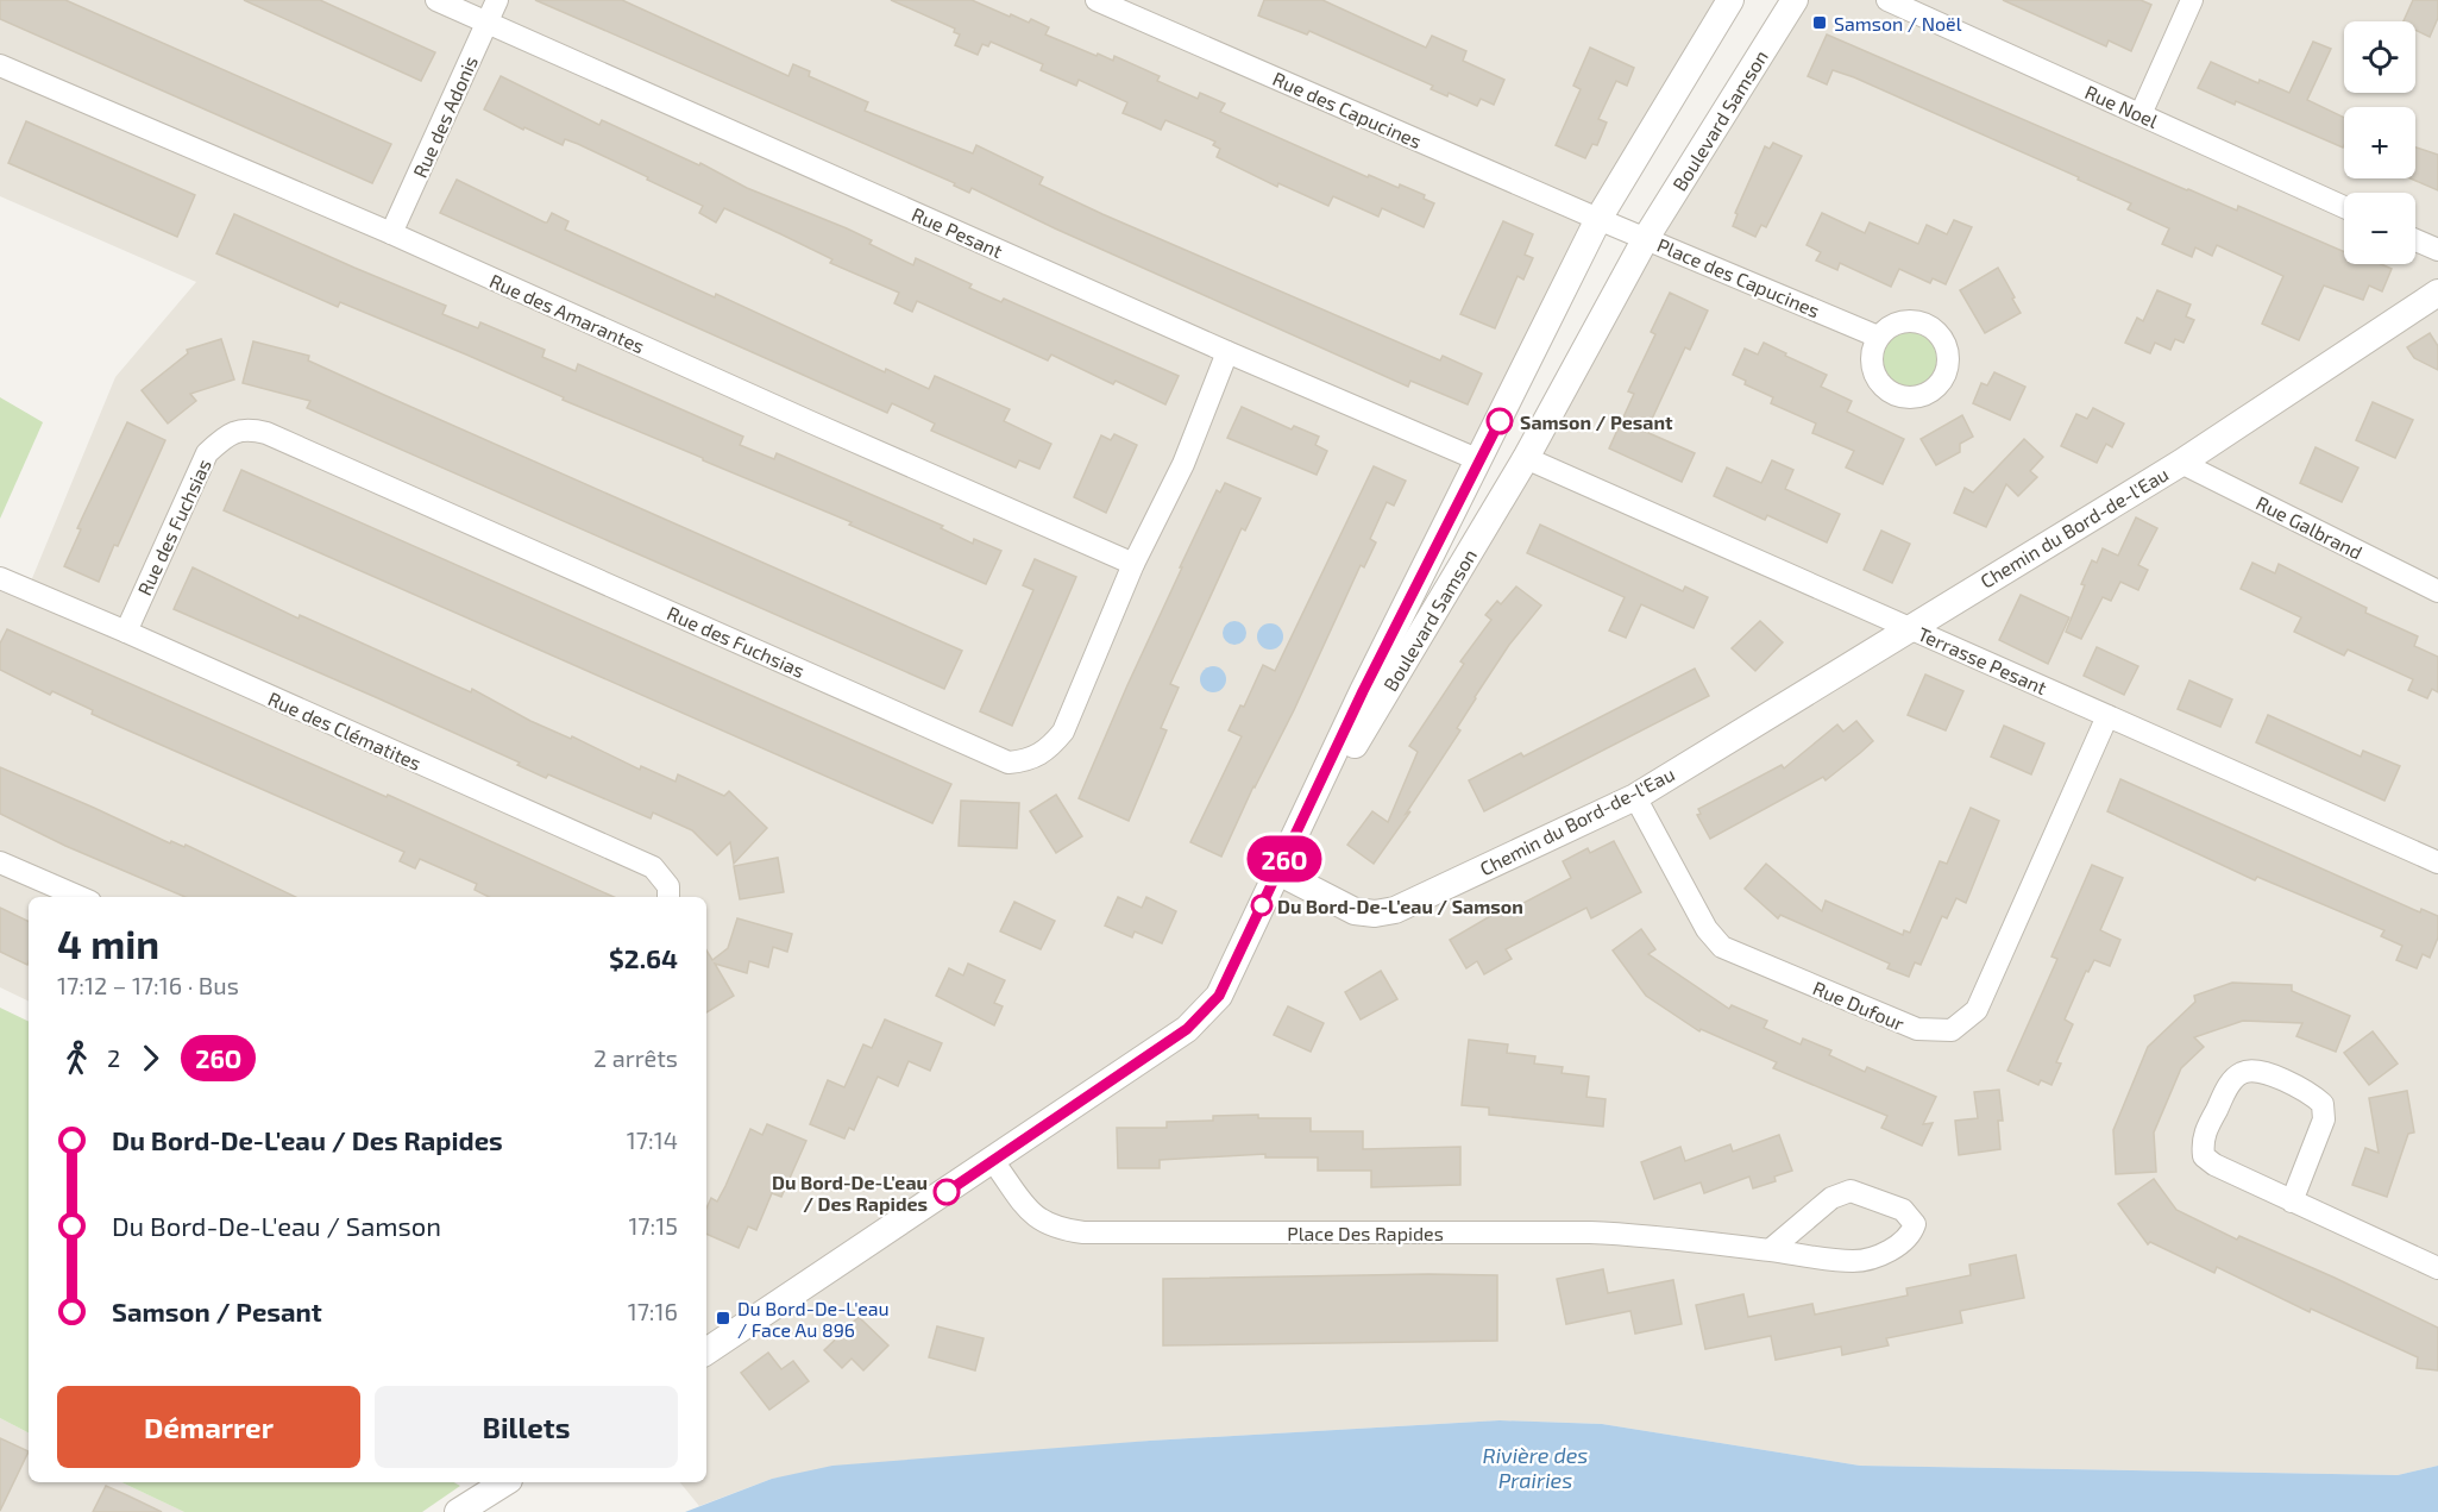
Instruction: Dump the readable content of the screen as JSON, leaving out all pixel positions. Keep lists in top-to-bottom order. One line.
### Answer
{"streets":{"street":["Rue Noel","Rue des Capucines","Rue des Adonis","Boulevard Samson","Rue Pesant","Place des Capucines","Rue des Amarantes","Rue des Fuchsias","Chemin du Bord-de-l'Eau","Rue Galbrand","Terrasse Pesant","Rue des Clématites","Rue Dufour","Place Des Rapides"]},"crossings":[["Rue des Capucines","Boulevard Samson"],["Rue des Capucines","Place des Capucines"],["Rue des Adonis","Rue Pesant"],["Rue des Adonis","Rue des Amarantes"],["Boulevard Samson","Rue Pesant"],["Boulevard Samson","Place des Capucines"],["Boulevard Samson","Chemin du Bord-de-l'Eau"],["Boulevard Samson","Terrasse Pesant"],["Rue Pesant","Rue des Fuchsias"],["Rue des Amarantes","Rue des Fuchsias"],["Rue des Fuchsias","Rue des Clématites"],["Chemin du Bord-de-l'Eau","Rue Galbrand"],["Chemin du Bord-de-l'Eau","Terrasse Pesant"],["Chemin du Bord-de-l'Eau","Rue Dufour"],["Terrasse Pesant","Rue Dufour"]],"water":["Rivière des Prairies"],"places":{"transit":["Samson / Noël","Du Bord-De-L'eau / Face Au 896"],"other":["Samson / Pesant","Du Bord-De-L'eau / Samson","Du Bord-De-L'eau / Des Rapides"]},"lines":["bus line 26O"],"page":{"on_map":"26O","map_buttons":["+","−"],"heading":["4 min","17:12 – 17:16 · Bus","$2.64"],"legs":["2","26O","2 arrêts"],"list":[{"name":"Du Bord-De-L'eau / Des Rapides","value":"17:14"},{"name":"Du Bord-De-L'eau / Samson","value":"17:15"},{"name":"Samson / Pesant","value":"17:16"}],"buttons":["Démarrer","Billets"]}}
